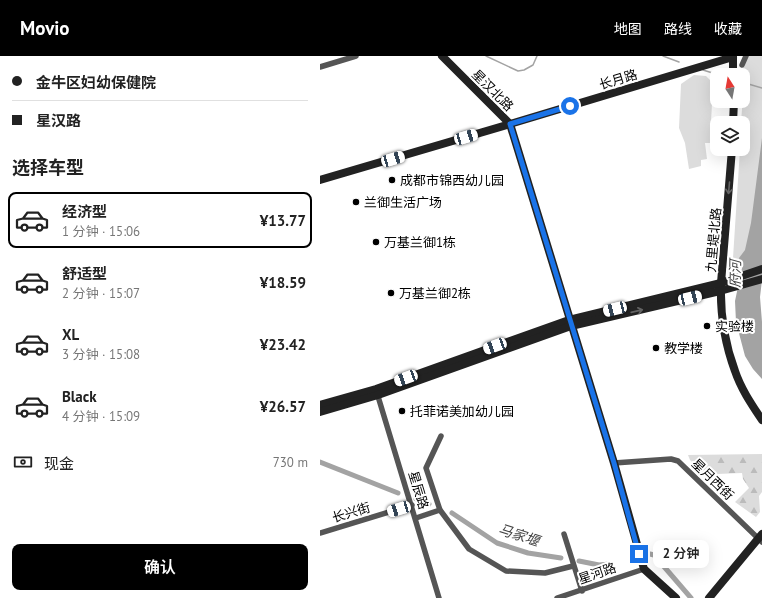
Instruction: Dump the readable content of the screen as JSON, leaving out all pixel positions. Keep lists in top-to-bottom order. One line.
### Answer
{"streets":{"street":["长月路","星汉北路","九里堤北路","星月西街","星辰路","长兴街","星河路"]},"crossings":[["长月路","星汉北路"],["星辰路","长兴街"]],"one_way":["九里堤北路"],"water":["府河","马家堰"],"places":["成都市锦西幼儿园","兰御生活广场","万基兰御1栋","万基兰御2栋","实验楼","教学楼","托菲诺美加幼儿园"],"north":"top","page":{"header":"Movio","nav":["地图","路线","收藏"],"banner":["金牛区妇幼保健院","星汉路"],"heading":"选择车型","list":[{"name":"经济型","note":"1 分钟 · 15:06","value":"¥13.77"},{"name":"舒适型","note":"2 分钟 · 15:07","value":"¥18.59"},{"name":"XL","note":"3 分钟 · 15:08","value":"¥23.42"},{"name":"Black","note":"4 分钟 · 15:09","value":"¥26.57"}],"pay":["现金","730 m"],"buttons":"确认","bubble":"2 分钟"}}
